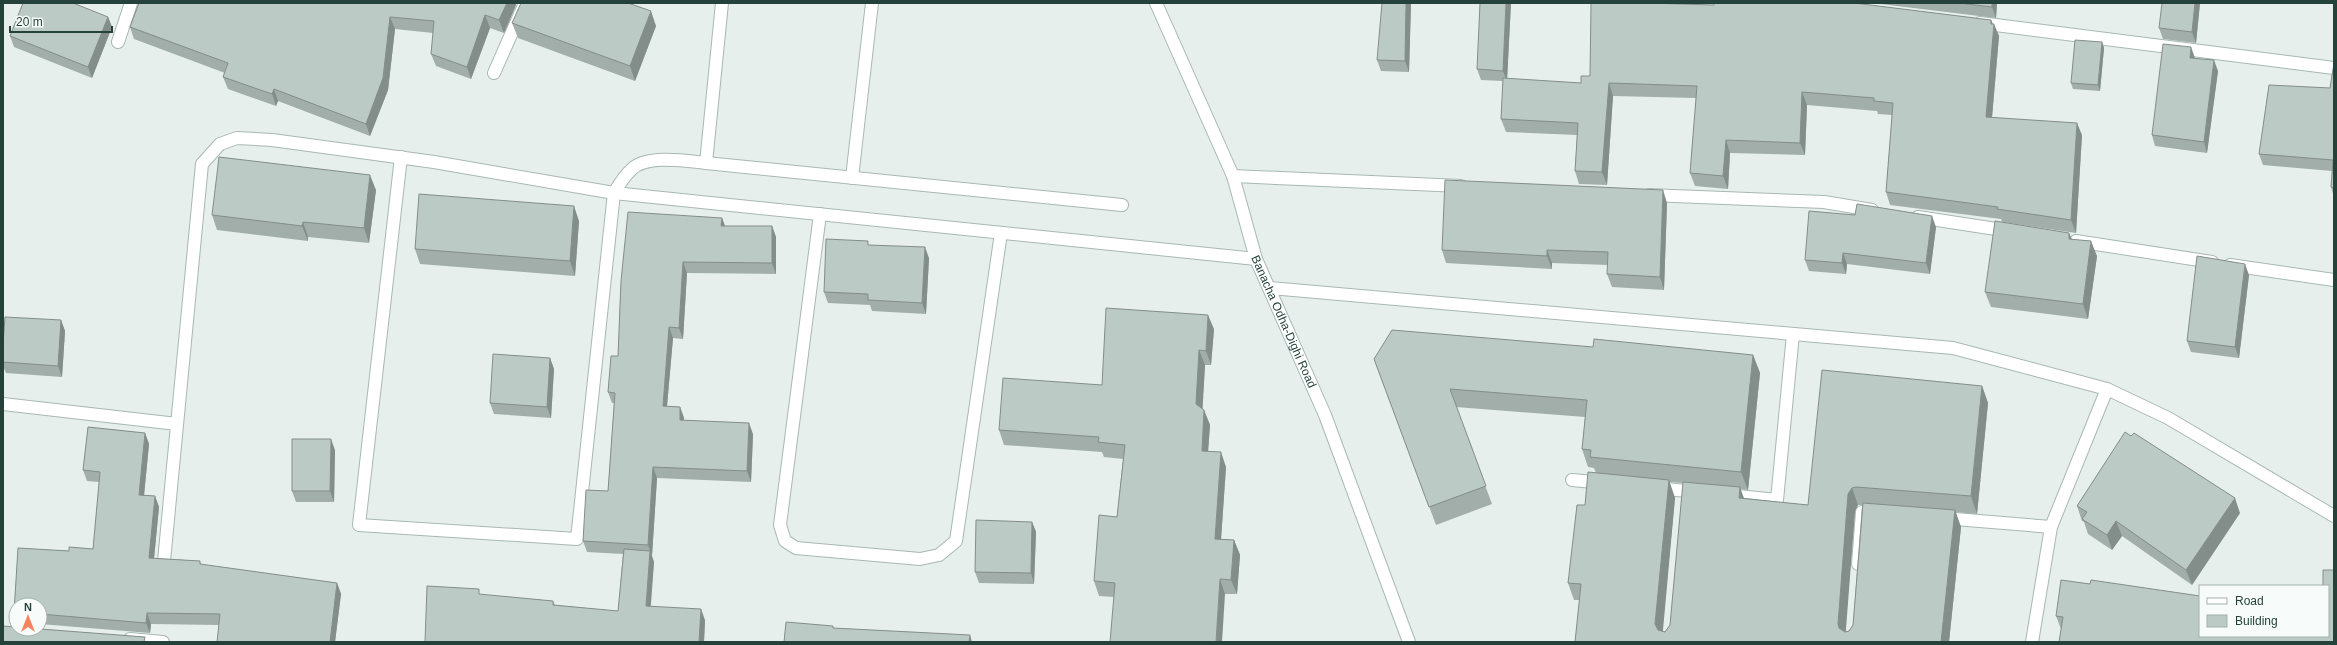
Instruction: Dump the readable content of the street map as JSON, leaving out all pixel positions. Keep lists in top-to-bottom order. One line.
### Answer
{"streets":{"street":["Banacha Odha-Dighi Road"]},"legend":["Road","Building"],"scale_bar":"20 m","north":"top"}
